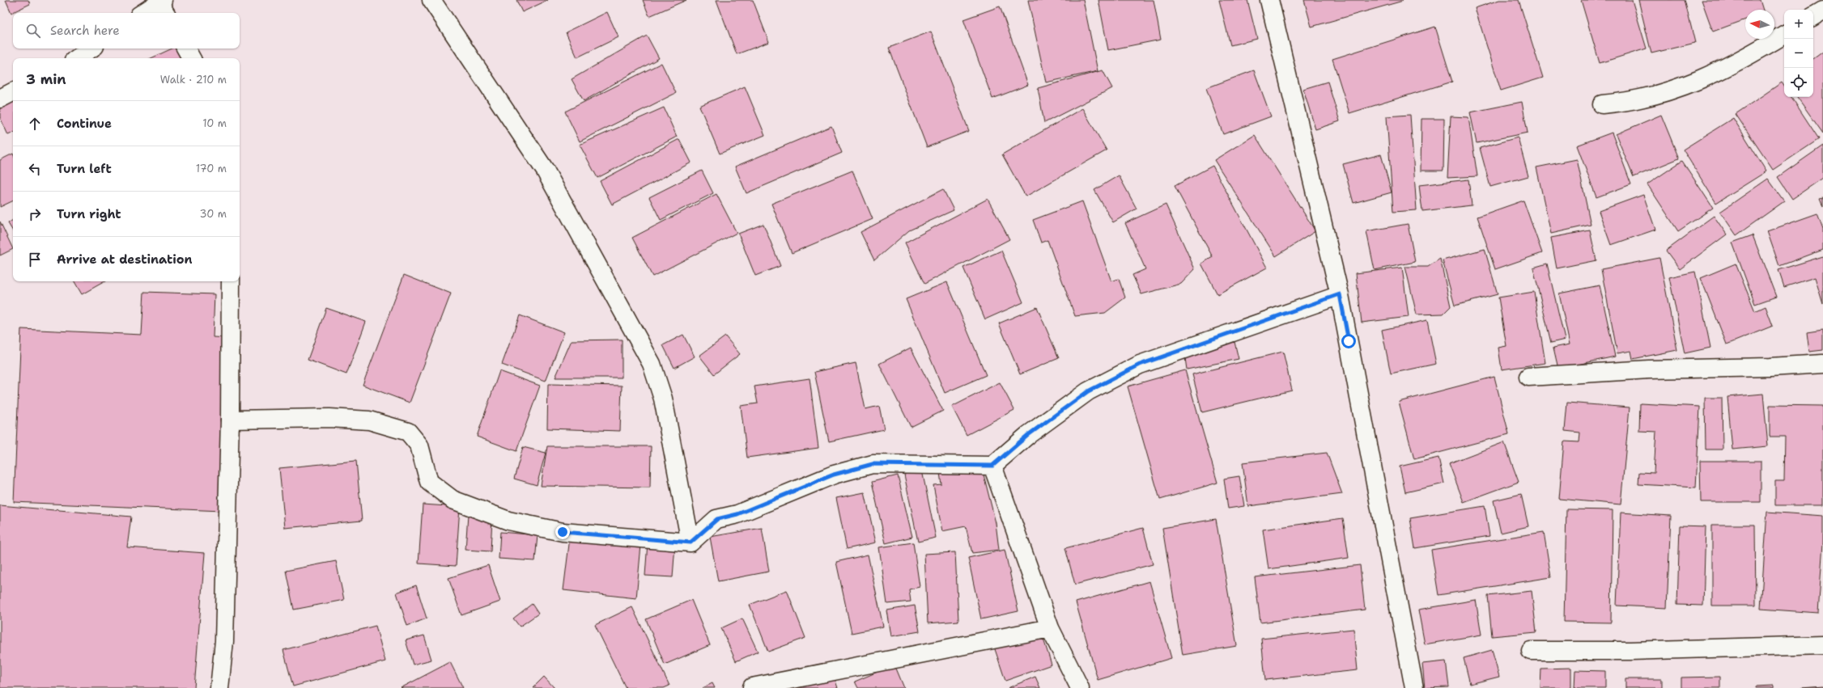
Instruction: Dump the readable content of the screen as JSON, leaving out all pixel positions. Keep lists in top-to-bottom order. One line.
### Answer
{"north":"left","page":{"map_buttons":["+","−"],"search":"Search here","heading":["3 min","Walk · 210 m"],"list":[["Continue","10 m"],["Turn left","170 m"],["Turn right","30 m"],"Arrive at destination"]}}
